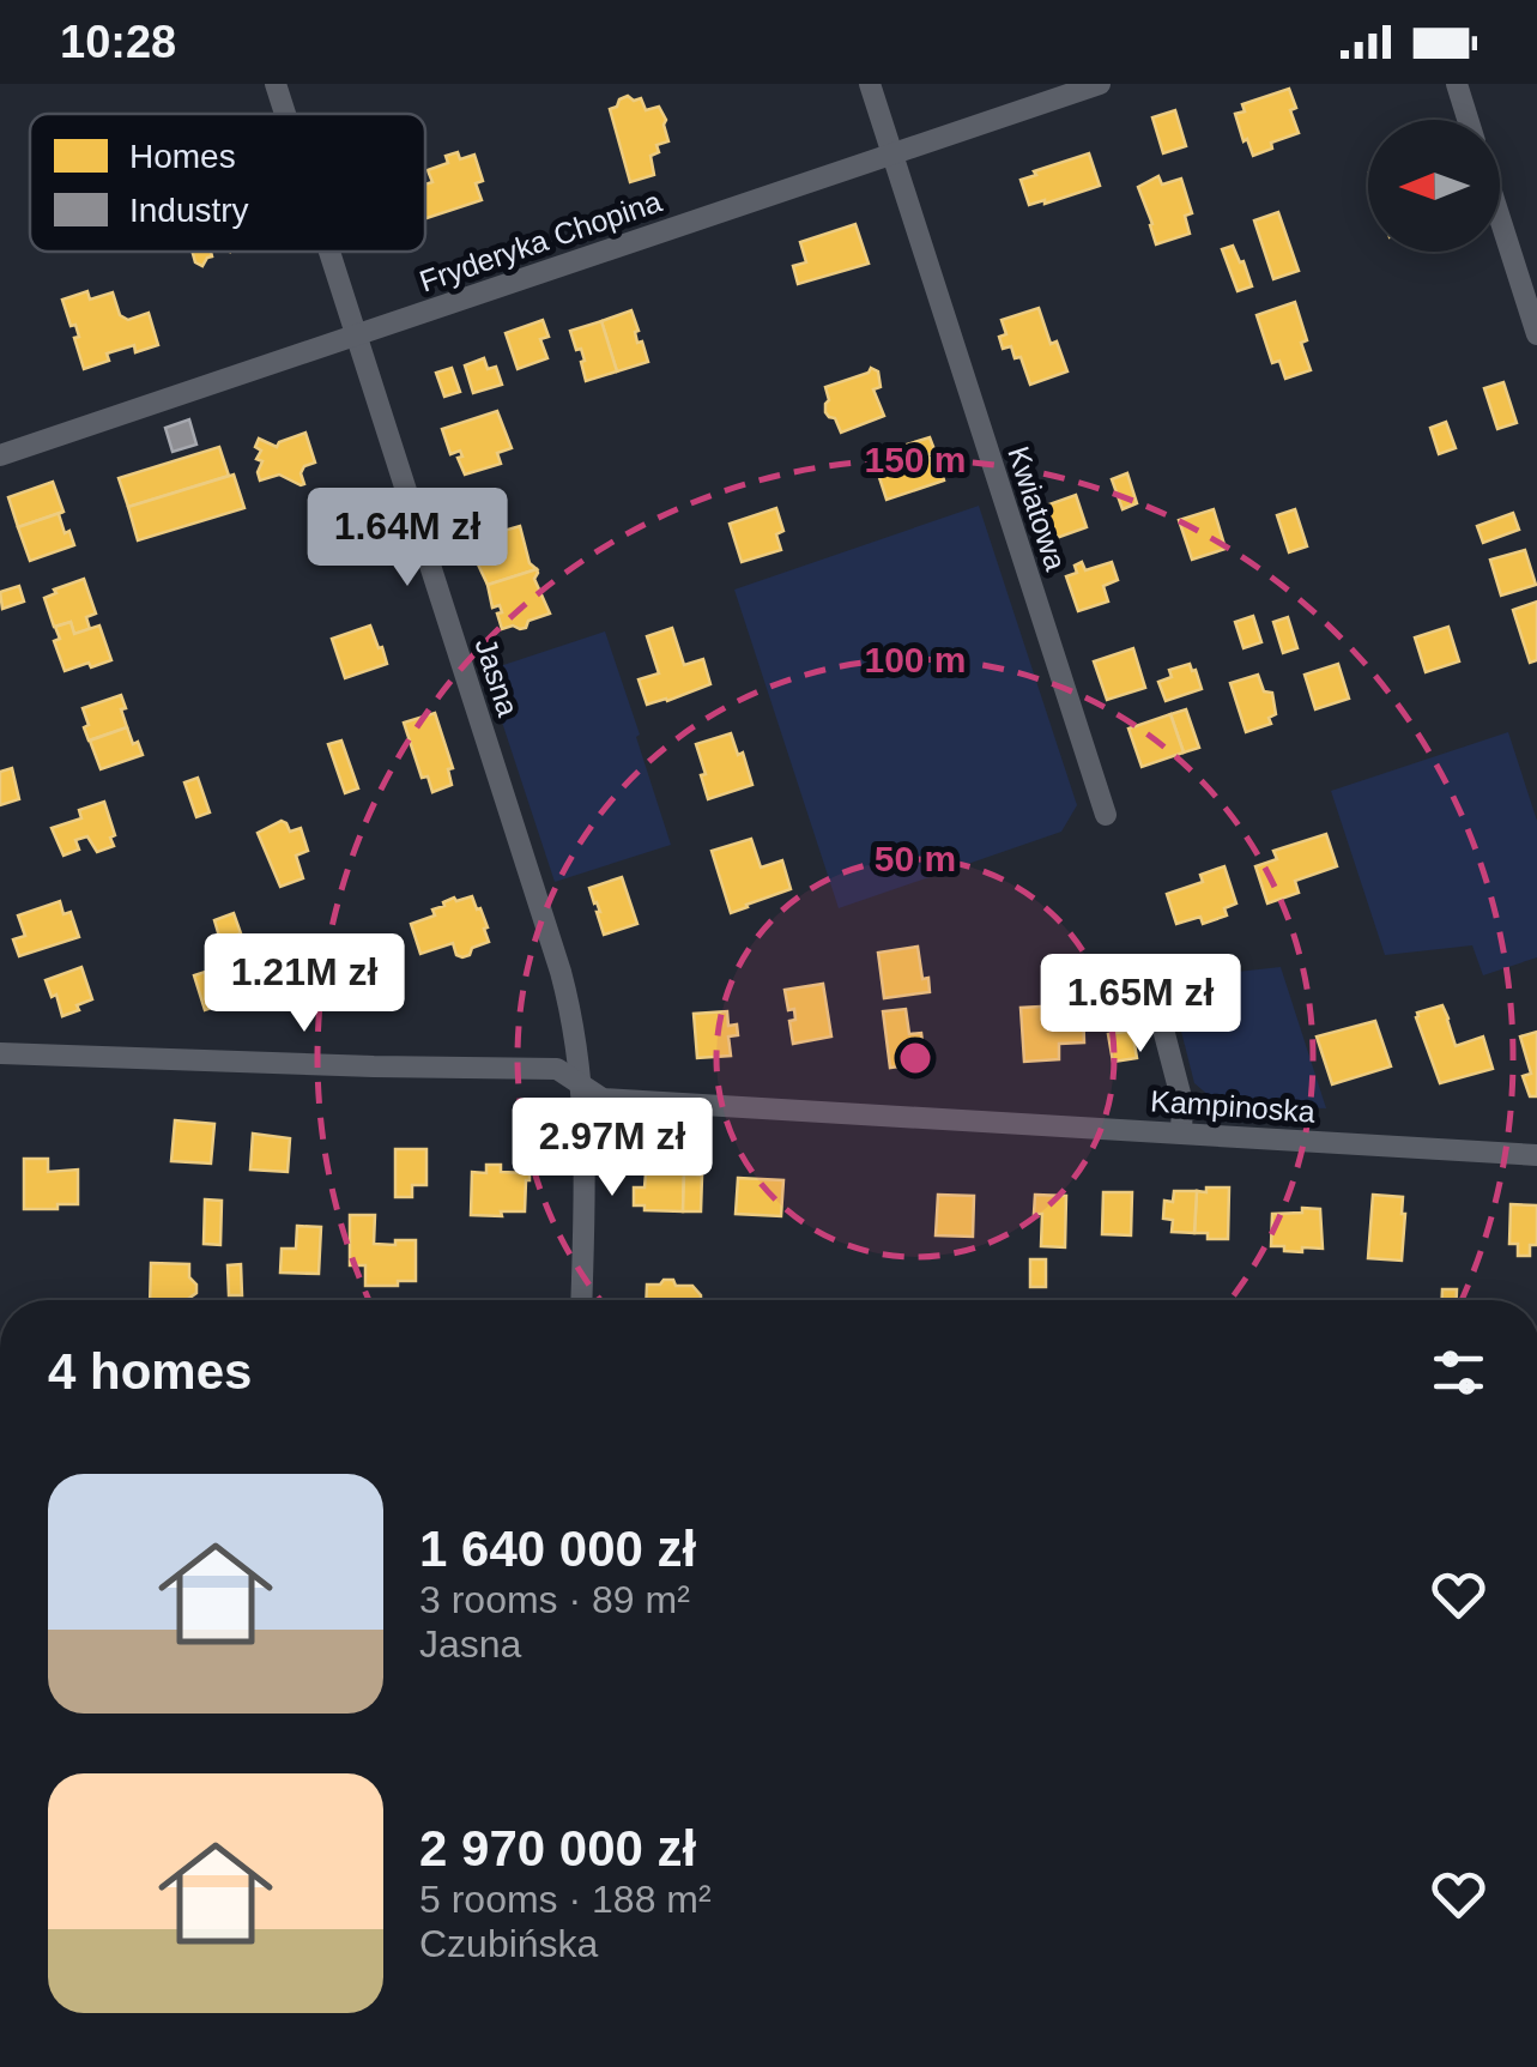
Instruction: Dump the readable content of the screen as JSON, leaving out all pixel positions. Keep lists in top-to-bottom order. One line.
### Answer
{"streets":{"street":["Fryderyka Chopina","Kwiatowa","Jasna","Kampinoska"]},"crossings":[["Fryderyka Chopina","Kwiatowa"],["Fryderyka Chopina","Jasna"],["Jasna","Kampinoska"]],"legend":["Homes","Industry"],"north":"left","page":{"status":"10:28","price":["1.64M zł","1.21M zł","1.65M zł","2.97M zł"],"heading":"4 homes","list":[{"name":"1 640 000 zł","note":"3 rooms · 89 m² · Jasna"},{"name":"2 970 000 zł","note":"5 rooms · 188 m² · Czubińska"}]},"rings":["150 m","100 m","50 m"]}
